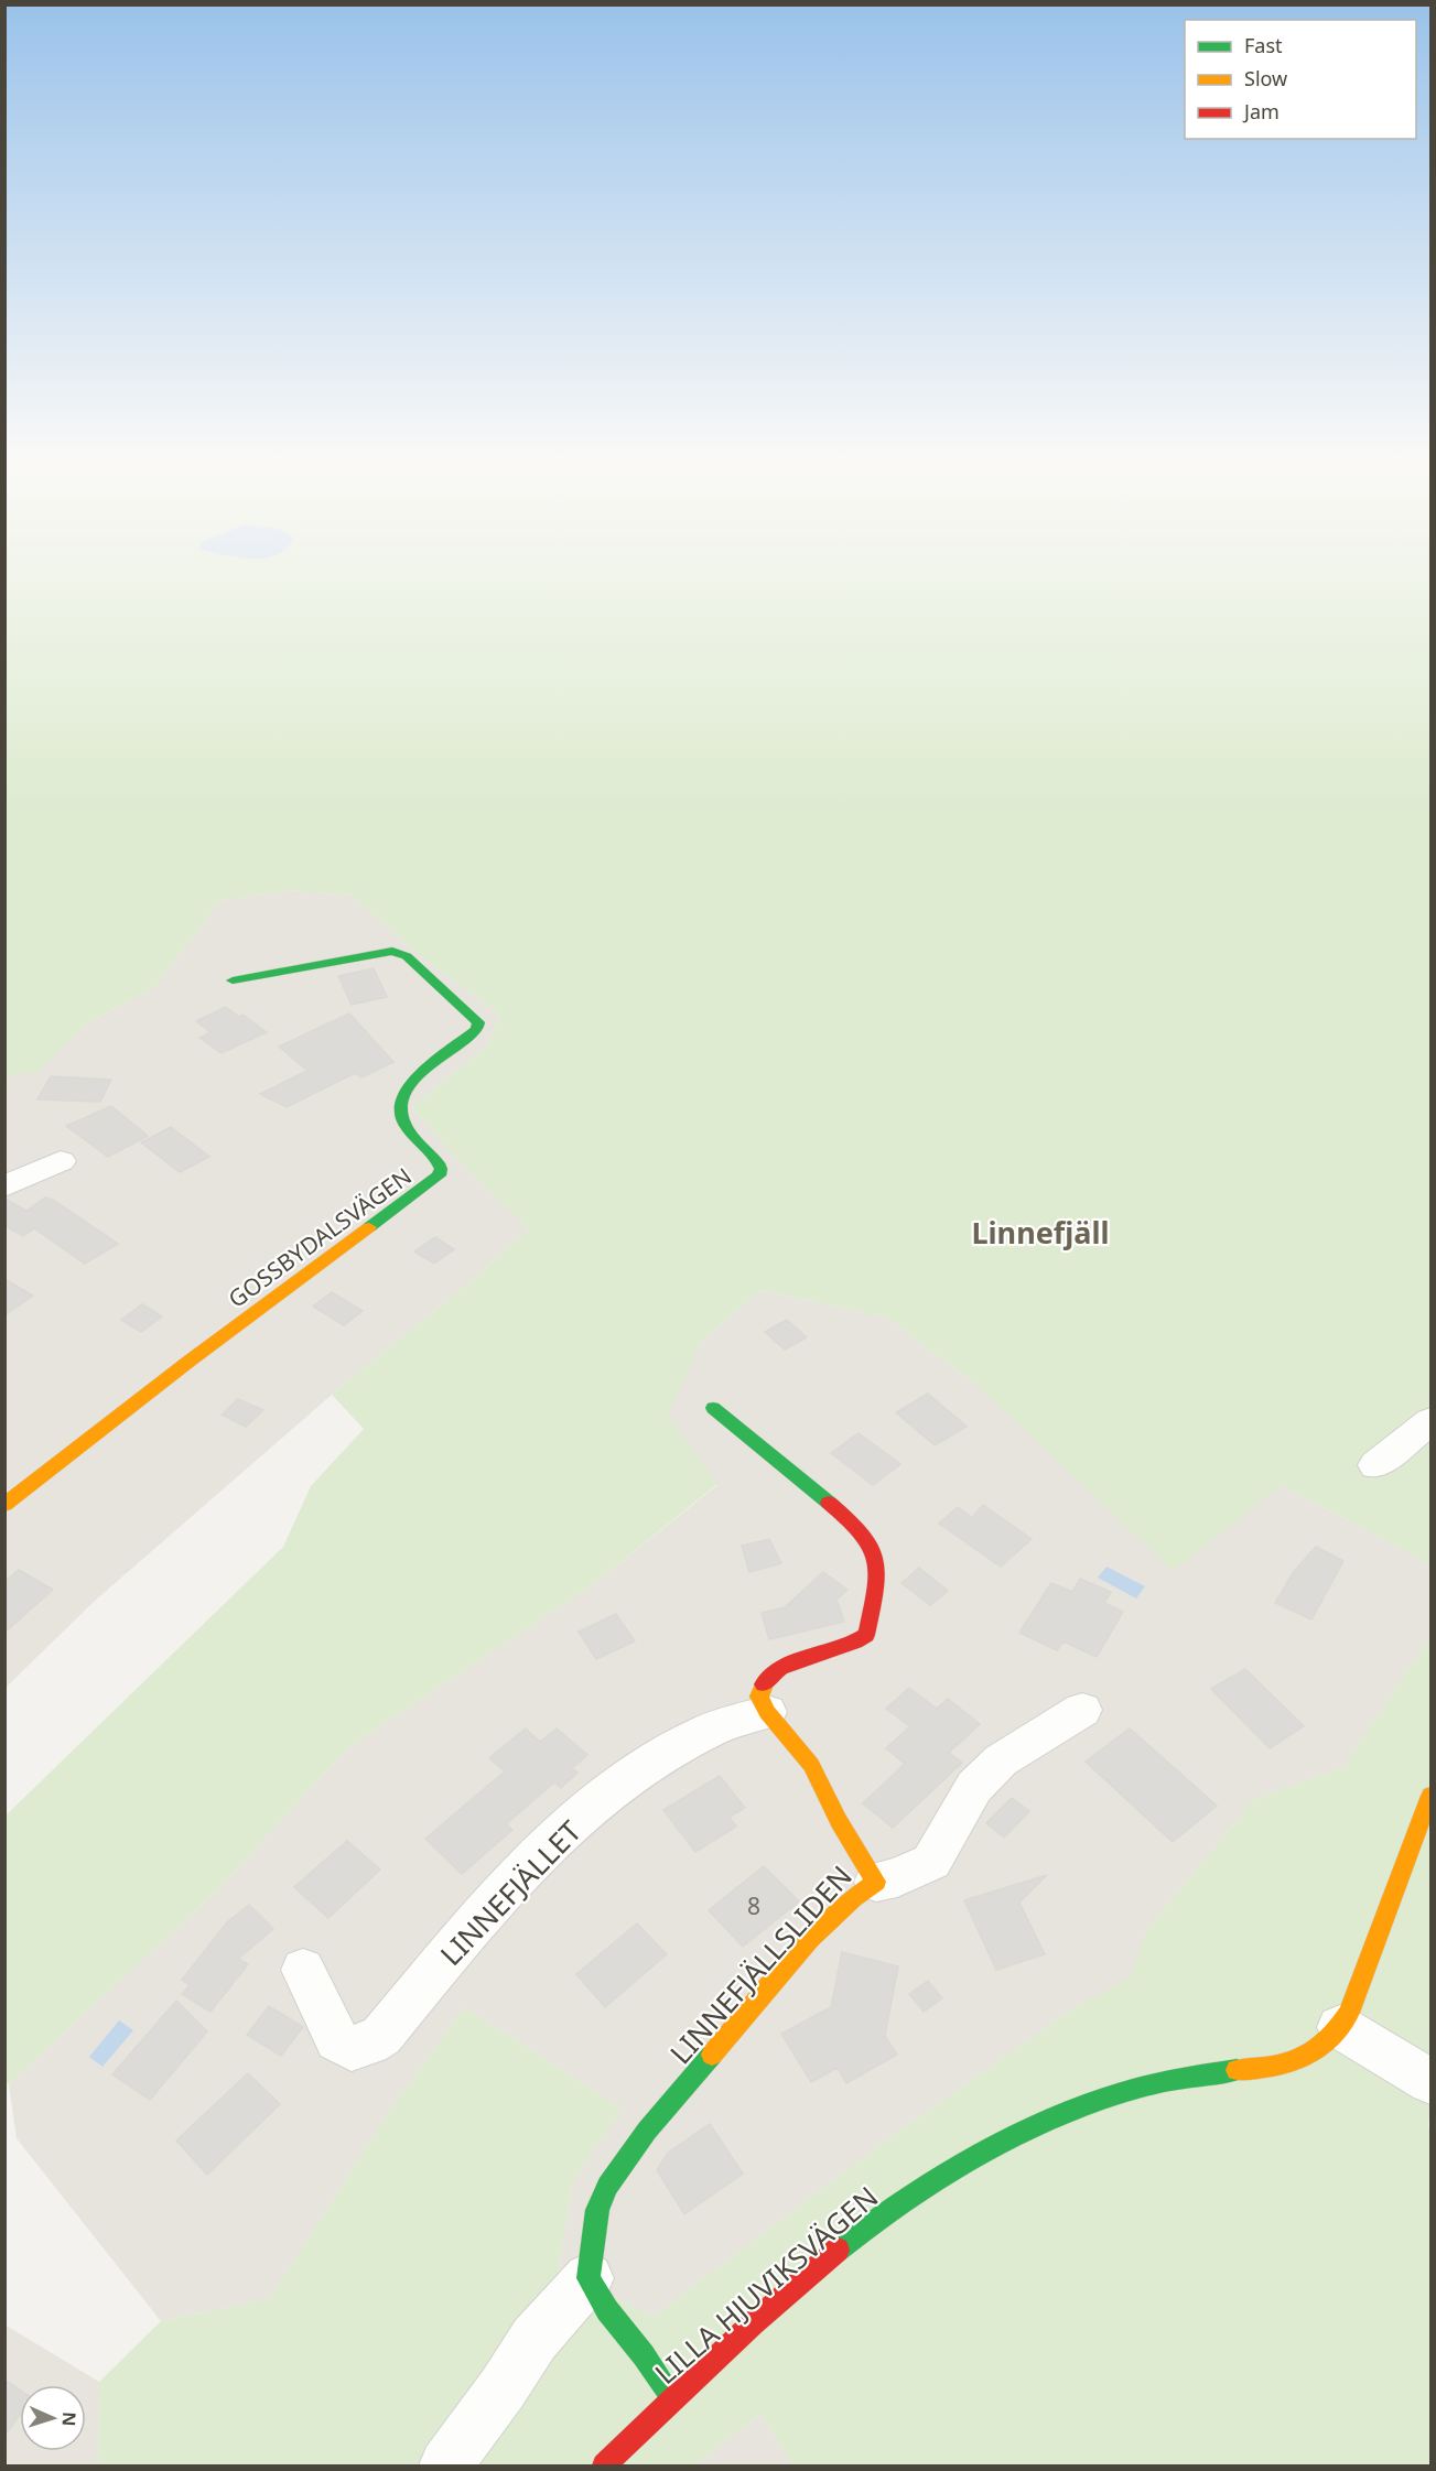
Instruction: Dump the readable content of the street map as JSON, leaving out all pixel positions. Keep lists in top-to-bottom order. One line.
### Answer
{"streets":{"street":["GOSSBYDALSVÄGEN","LINNEFJÄLLET","LINNEFJÄLLSLIDEN","LILLA HJUVIKSVÄGEN"]},"crossings":[["LINNEFJÄLLET","LINNEFJÄLLSLIDEN"]],"districts":["Linnefjäll"],"house_numbers":["8"],"legend":["Fast","Slow","Jam"],"north":"right"}
